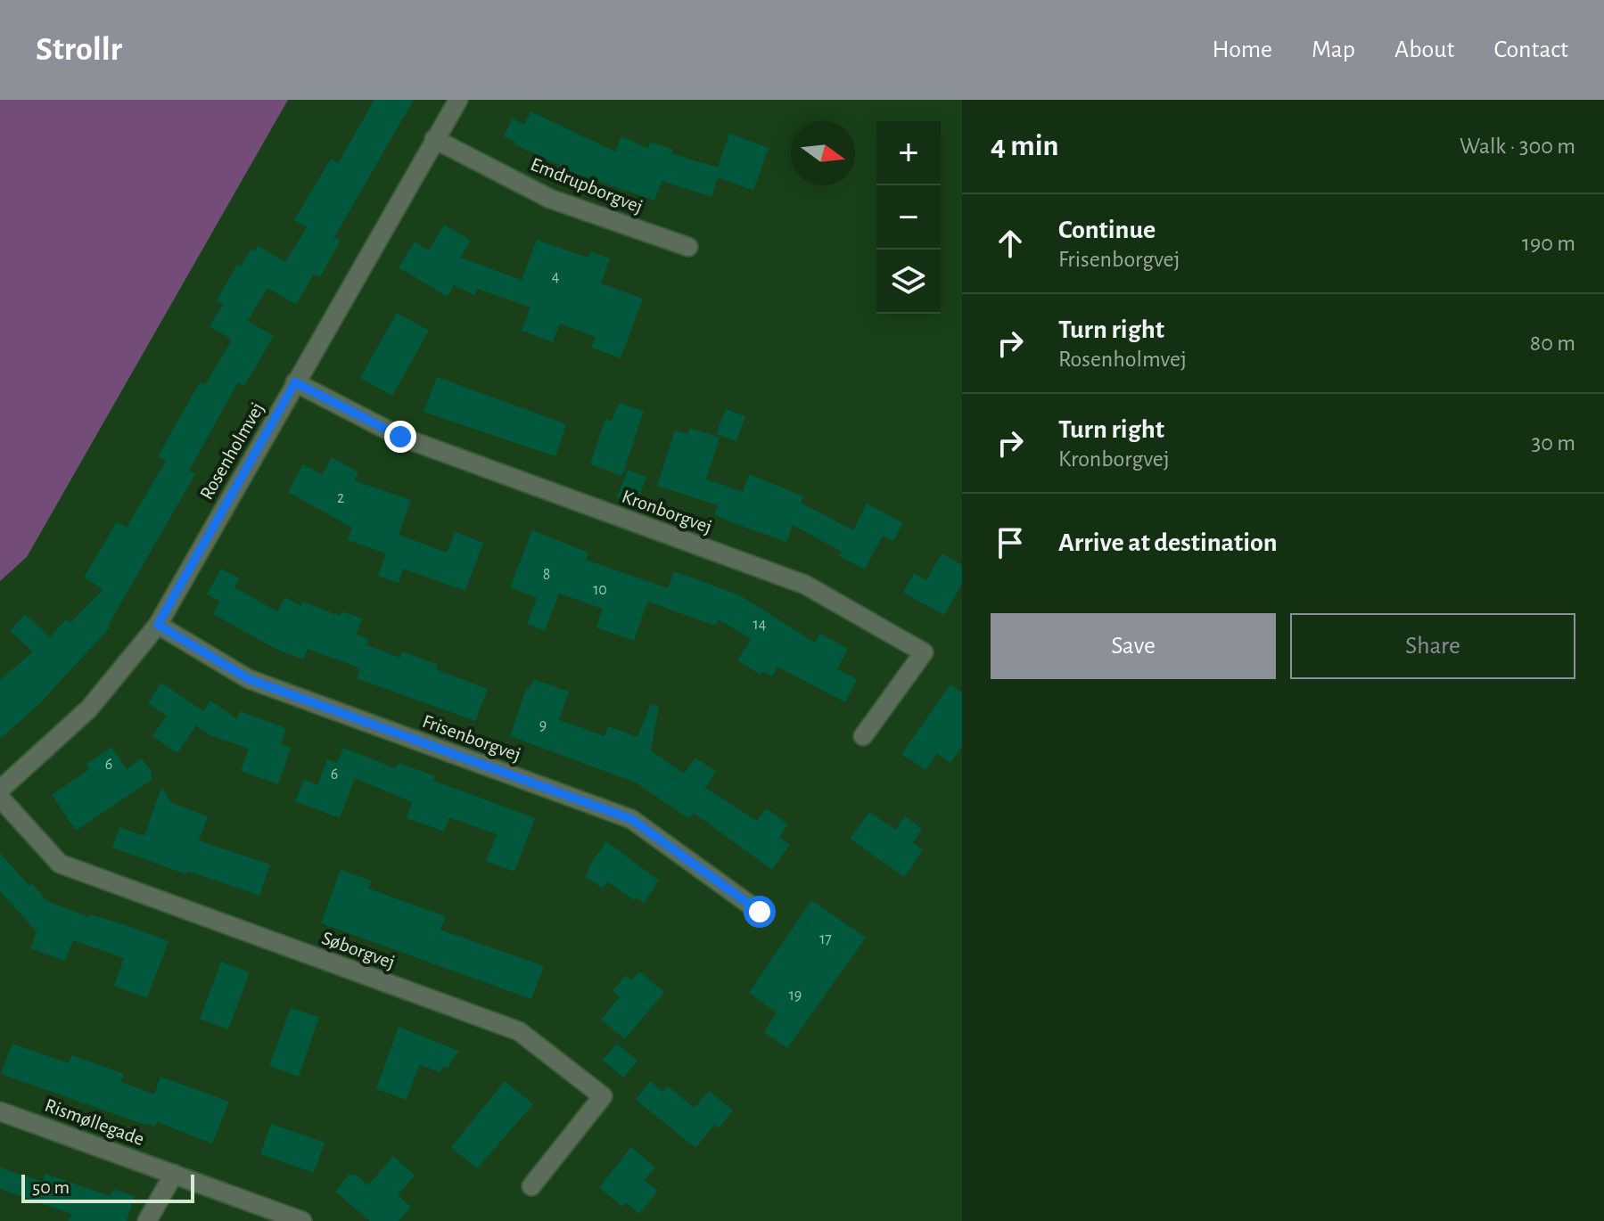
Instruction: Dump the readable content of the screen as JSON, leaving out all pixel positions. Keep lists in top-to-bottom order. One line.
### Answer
{"streets":{"street":["Emdrupborgvej","Rosenholmvej","Kronborgvej","Frisenborgvej","Søborgvej","Rismøllegade"]},"crossings":[["Emdrupborgvej","Rosenholmvej"],["Rosenholmvej","Kronborgvej"],["Rosenholmvej","Frisenborgvej"]],"house_numbers":["4","2","8","10","14","9","6","6","17","19"],"scale_bar":"50 m","north":"right","page":{"header":"Strollr","nav":["Home","Map","About","Contact"],"heading":["4 min","Walk · 300 m"],"map_buttons":["+","−"],"list":[["Continue","Frisenborgvej","190 m"],["Turn right","Rosenholmvej","80 m"],["Turn right","Kronborgvej","30 m"],"Arrive at destination"],"buttons":["Save","Share"],"scale":"50 m"}}
